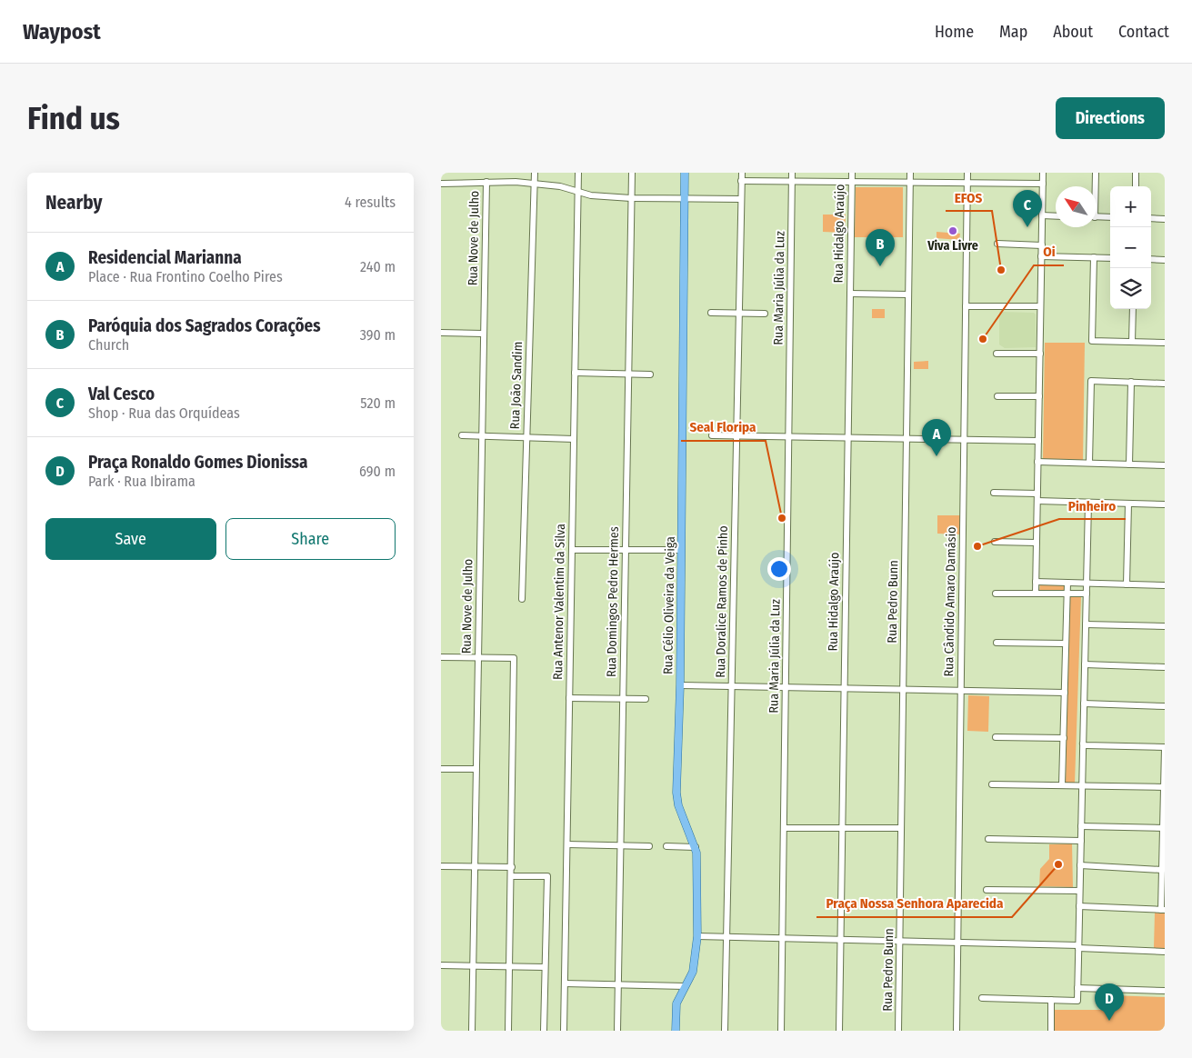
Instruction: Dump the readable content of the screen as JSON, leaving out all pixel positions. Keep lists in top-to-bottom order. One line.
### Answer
{"streets":{"main road":["Rua Célio Oliveira da Veiga"],"street":["Rua Hidalgo Araújo","Rua Nove de Julho","Rua Maria Júlia da Luz","Rua João Sandim","Rua Antenor Valentim da Silva","Rua Domingos Pedro Hermes","Rua Doralice Ramos de Pinho","Rua Pedro Bunn","Rua Cândido Amaro Damásio"]},"places":["Viva Livre","EFOS","Oi","Seal Floripa","Pinheiro","Praça Nossa Senhora Aparecida"],"north":"top left","page":{"header":"Waypost","nav":["Home","Map","About","Contact"],"buttons":["Directions",["Save","Share"]],"title":"Find us","heading":["Nearby","4 results"],"map_buttons":["+","−"],"pins":["C","B","A","D"],"list":[{"mark":"A","name":"Residencial Marianna","note":"Place · Rua Frontino Coelho Pires","value":"240 m"},{"mark":"B","name":"Paróquia dos Sagrados Corações","note":"Church","value":"390 m"},{"mark":"C","name":"Val Cesco","note":"Shop · Rua das Orquídeas","value":"520 m"},{"mark":"D","name":"Praça Ronaldo Gomes Dionissa","note":"Park · Rua Ibirama","value":"690 m"}]}}
